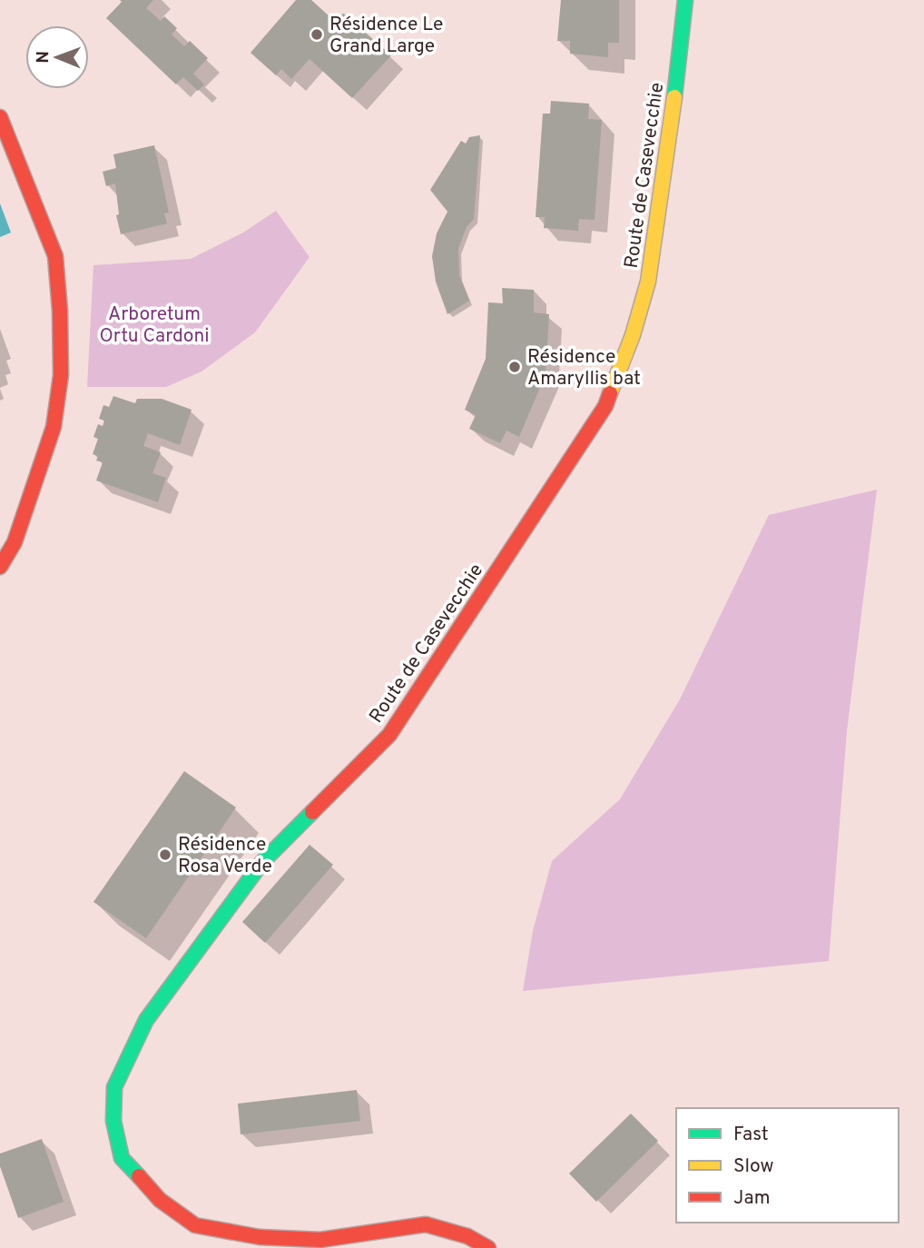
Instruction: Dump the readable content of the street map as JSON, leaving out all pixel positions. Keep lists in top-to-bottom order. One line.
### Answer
{"streets":{"street":["Route de Casevecchie"]},"parks":["Arboretum Ortu Cardoni"],"places":["Résidence Le Grand Large","Résidence Amaryllis bat","Résidence Rosa Verde"],"legend":["Fast","Slow","Jam"],"north":"left"}
